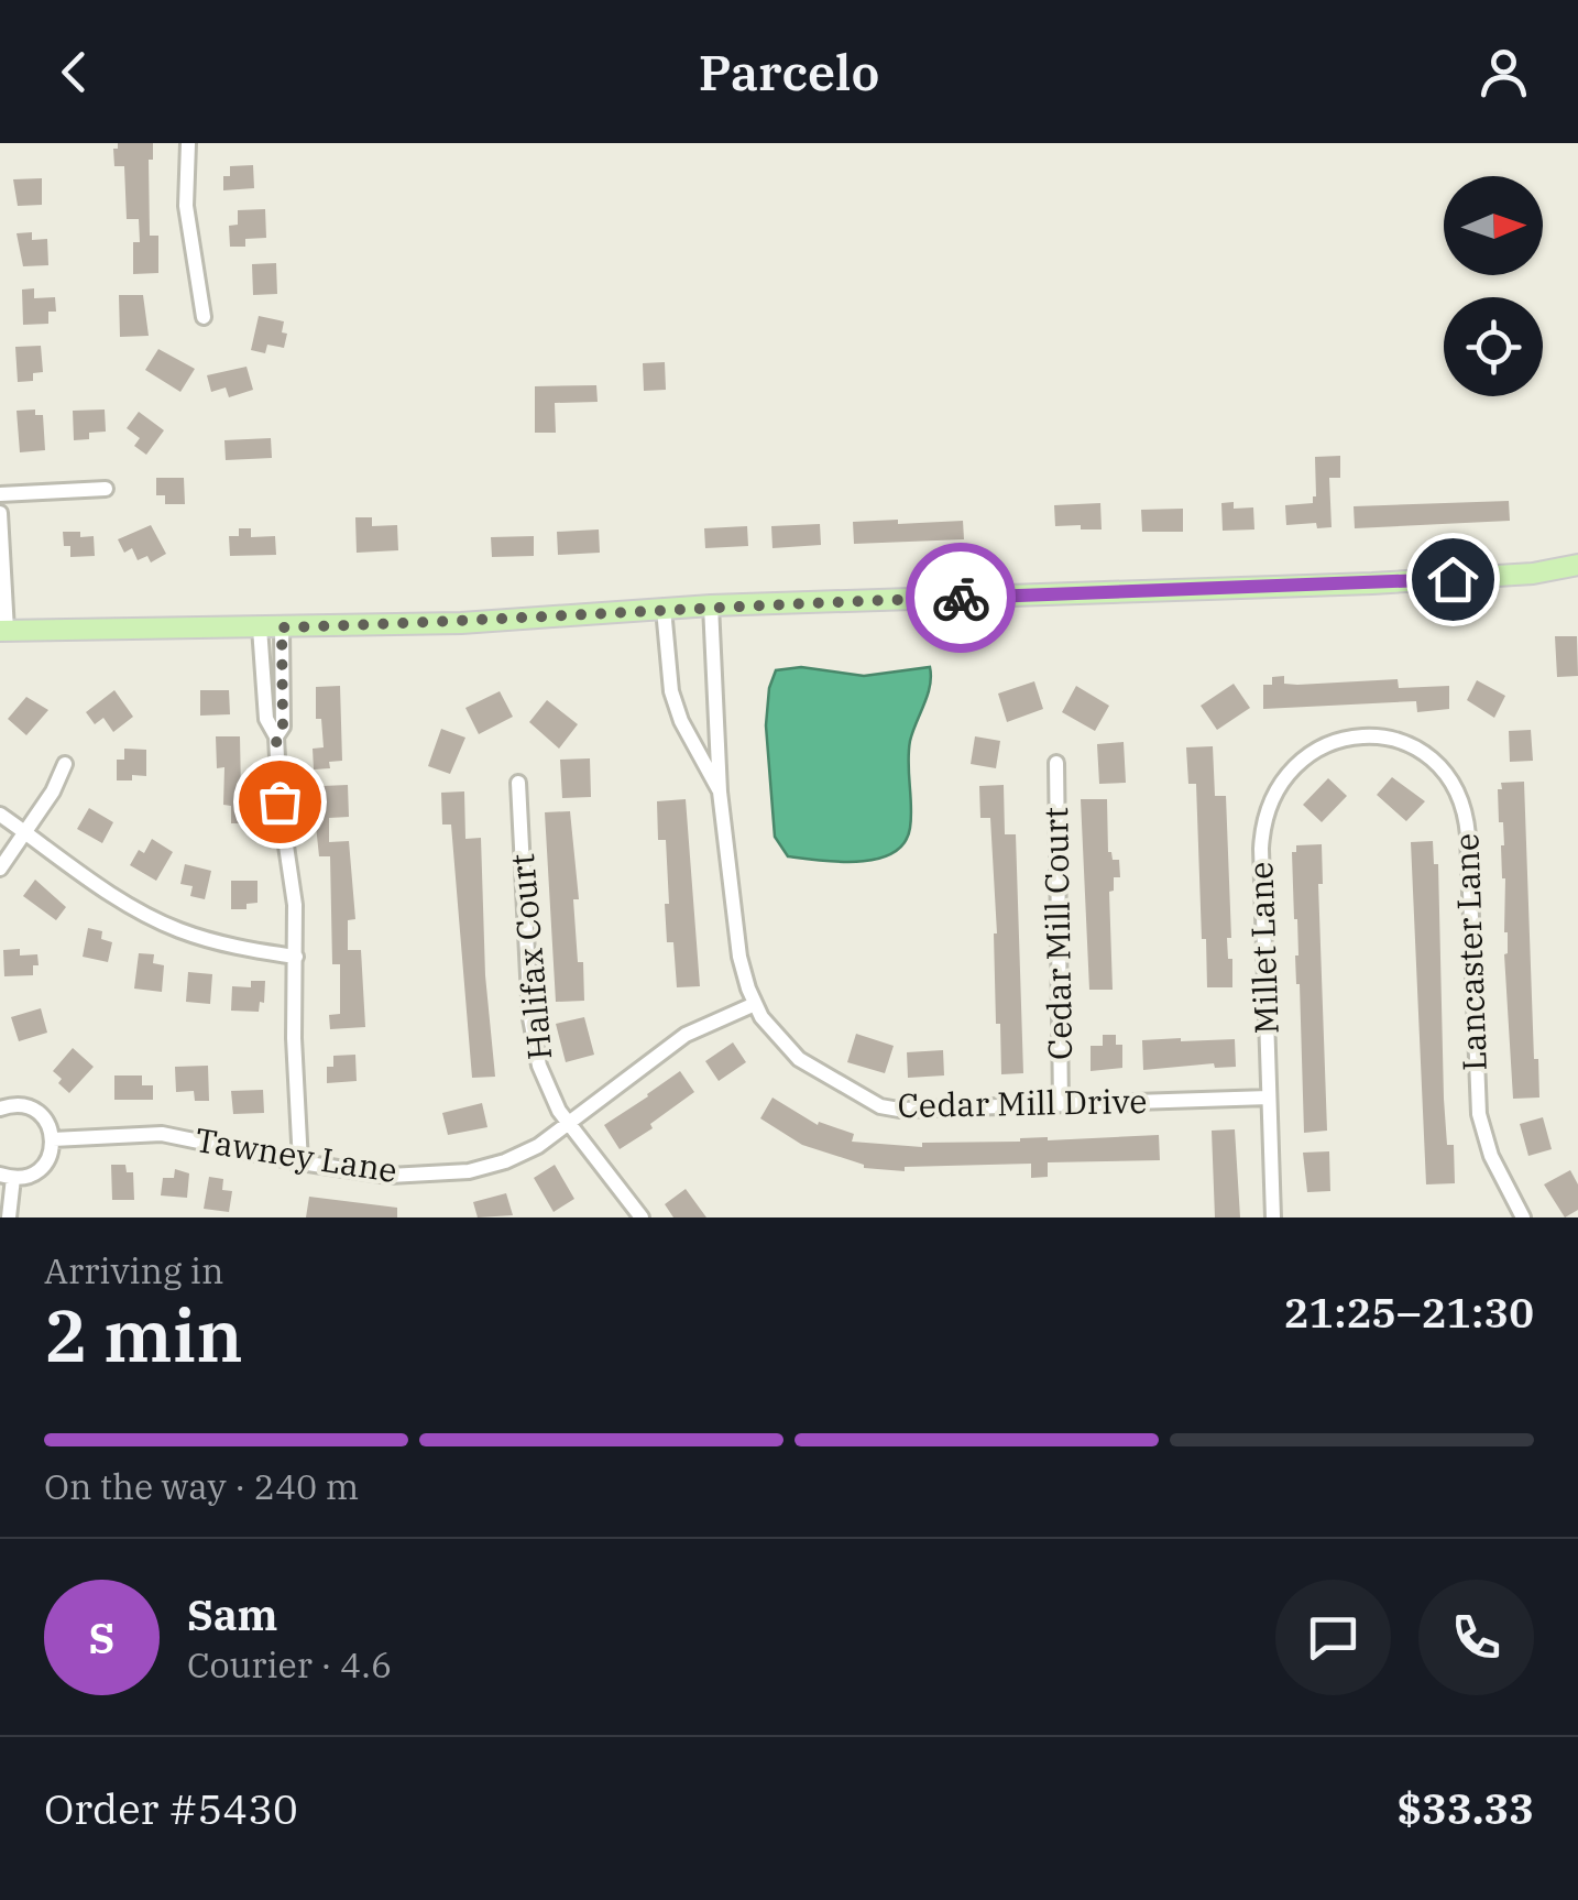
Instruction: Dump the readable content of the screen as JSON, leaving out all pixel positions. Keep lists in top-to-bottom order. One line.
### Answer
{"streets":{"street":["Cedar Mill Court","Millet Lane","Lancaster Lane","Halifax Court","Cedar Mill Drive","Tawney Lane"]},"crossings":[["Cedar Mill Court","Cedar Mill Drive"],["Millet Lane","Lancaster Lane"],["Millet Lane","Cedar Mill Drive"],["Halifax Court","Tawney Lane"],["Cedar Mill Drive","Tawney Lane"]],"north":"right","page":{"header":"Parcelo","heading":["2 min","Arriving in","21:25–21:30"],"panel":["Sam","Courier · 4.6","Order #5430","$33.33"],"bar":"On the way · 240 m","round":"S"}}
